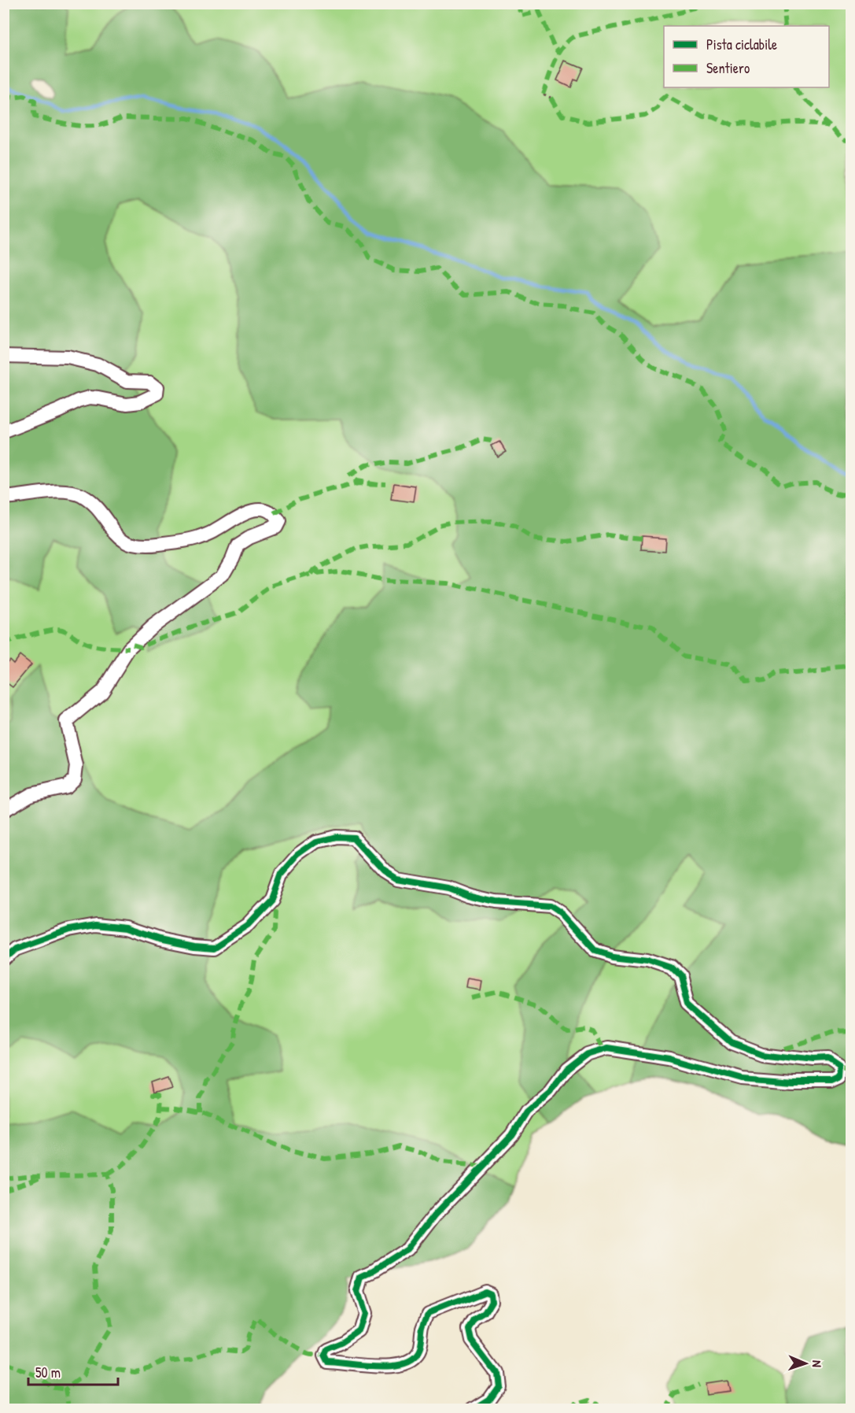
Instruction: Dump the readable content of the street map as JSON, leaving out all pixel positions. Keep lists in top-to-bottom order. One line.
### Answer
{"legend":["Pista ciclabile","Sentiero"],"scale_bar":"50 m","north":"right"}
